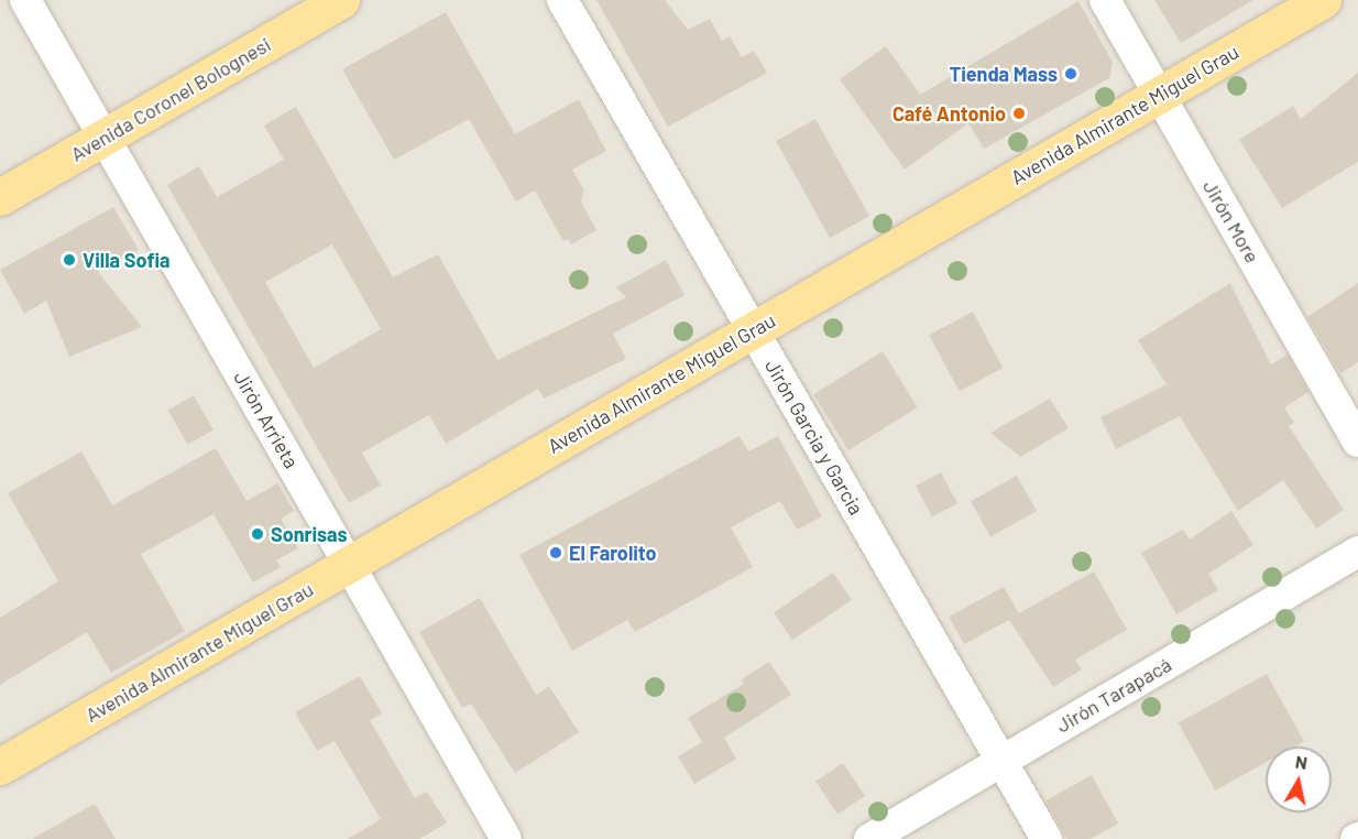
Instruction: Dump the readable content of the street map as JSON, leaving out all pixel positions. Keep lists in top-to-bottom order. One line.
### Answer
{"streets":{"main road":["Avenida Coronel Bolognesi","Avenida Almirante Miguel Grau"],"street":["Jirón More","Jirón Arrieta","Jirón Garcia y Garcia","Jirón Tarapacá"]},"crossings":[["Avenida Coronel Bolognesi","Jirón Arrieta"],["Avenida Almirante Miguel Grau","Jirón More"],["Avenida Almirante Miguel Grau","Jirón Arrieta"],["Avenida Almirante Miguel Grau","Jirón Garcia y Garcia"],["Jirón Garcia y Garcia","Jirón Tarapacá"]],"places":["Tienda Mass","Café Antonio","Villa Sofia","Sonrisas","El Farolito"],"north":"top"}
